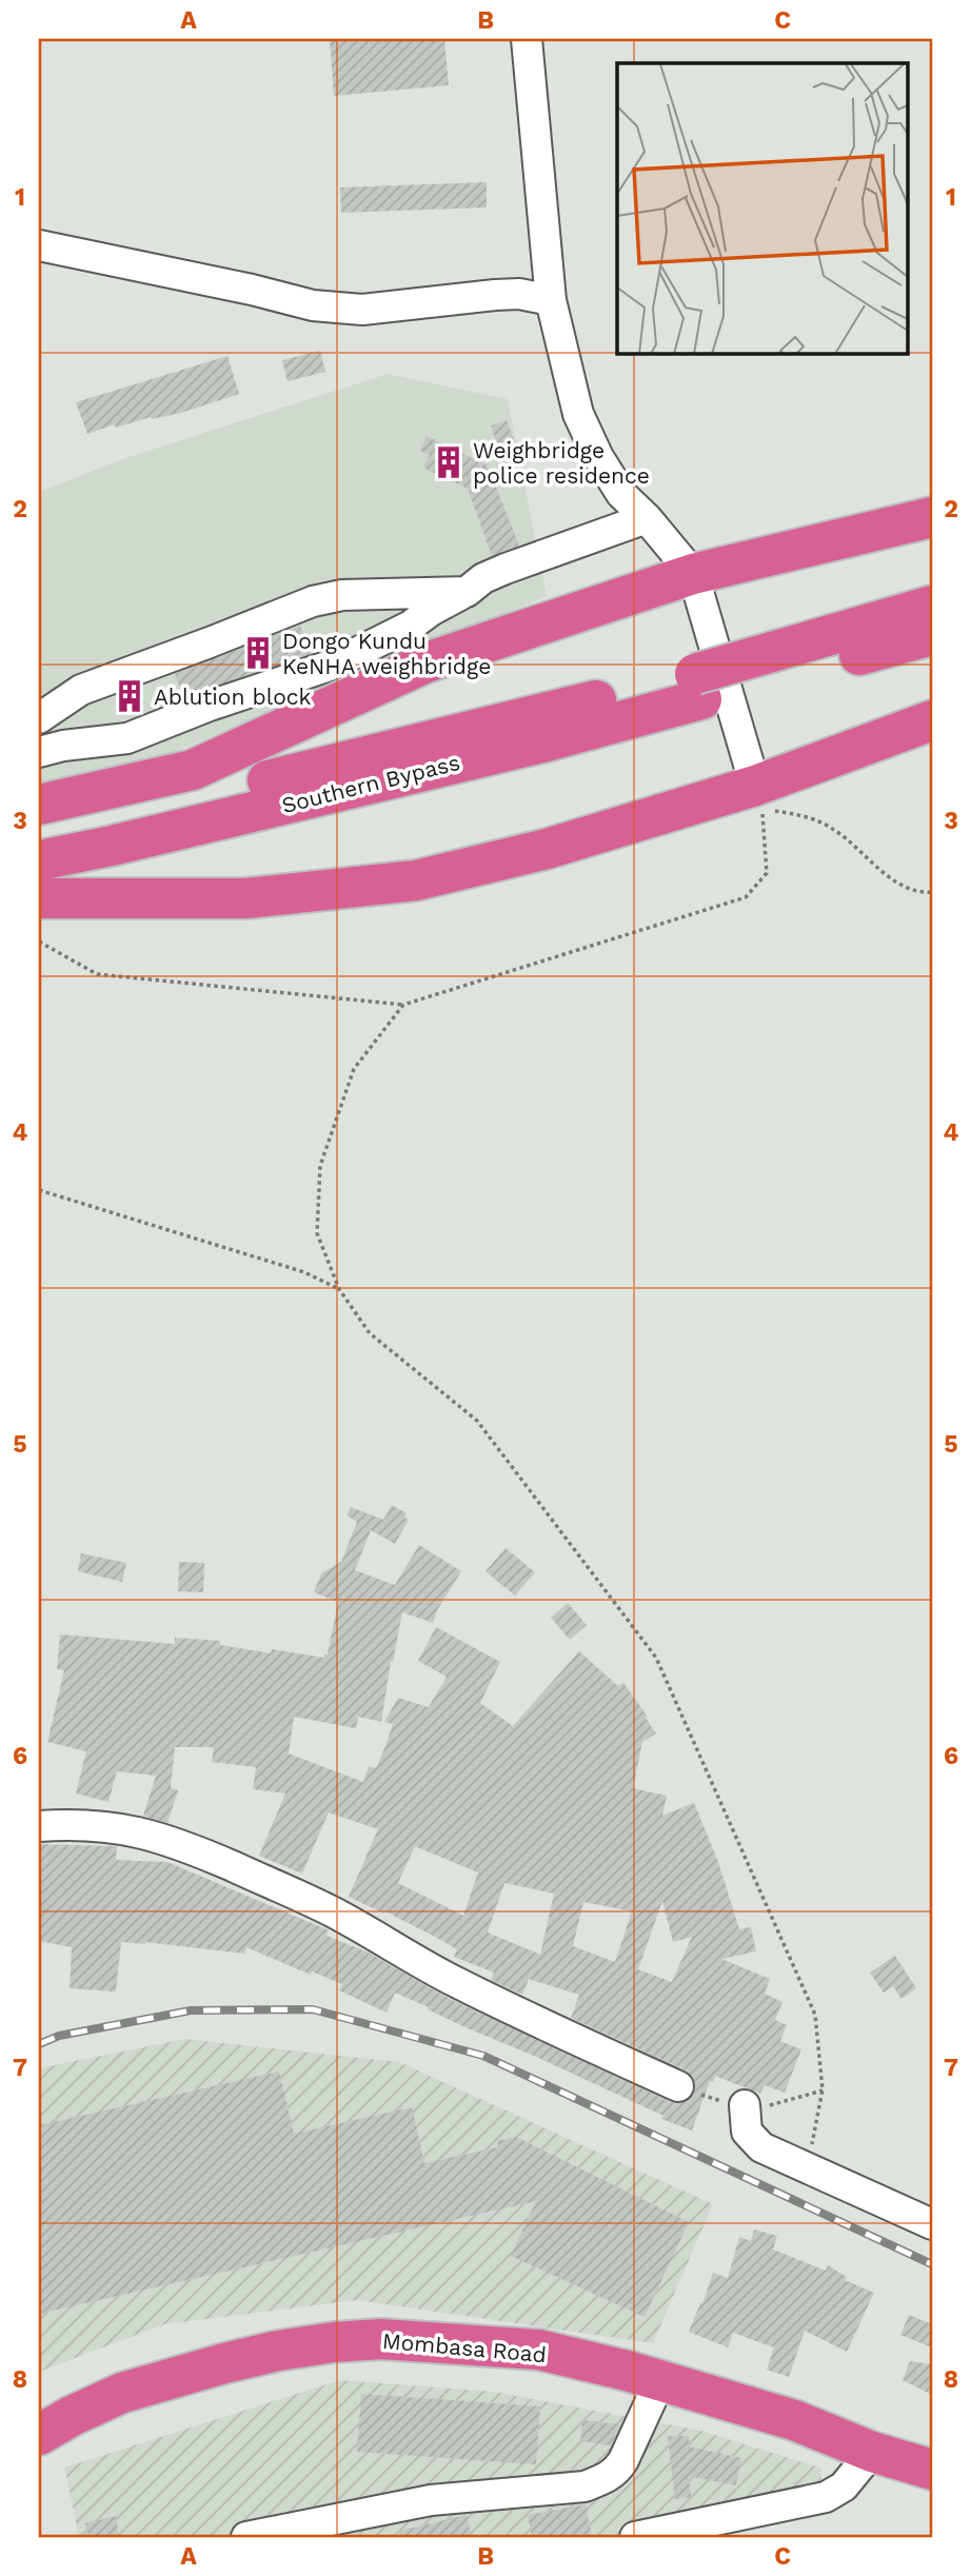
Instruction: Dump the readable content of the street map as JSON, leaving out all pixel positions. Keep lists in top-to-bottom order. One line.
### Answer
{"streets":{"highway":["Southern Bypass","Mombasa Road"]},"places":{"building":["Weighbridge police residence","Dongo Kundu KeNHA weighbridge","Ablution block"]},"grid":{"columns":["A","B","C"],"rows":["1","2","3","4","5","6","7","8"]}}
